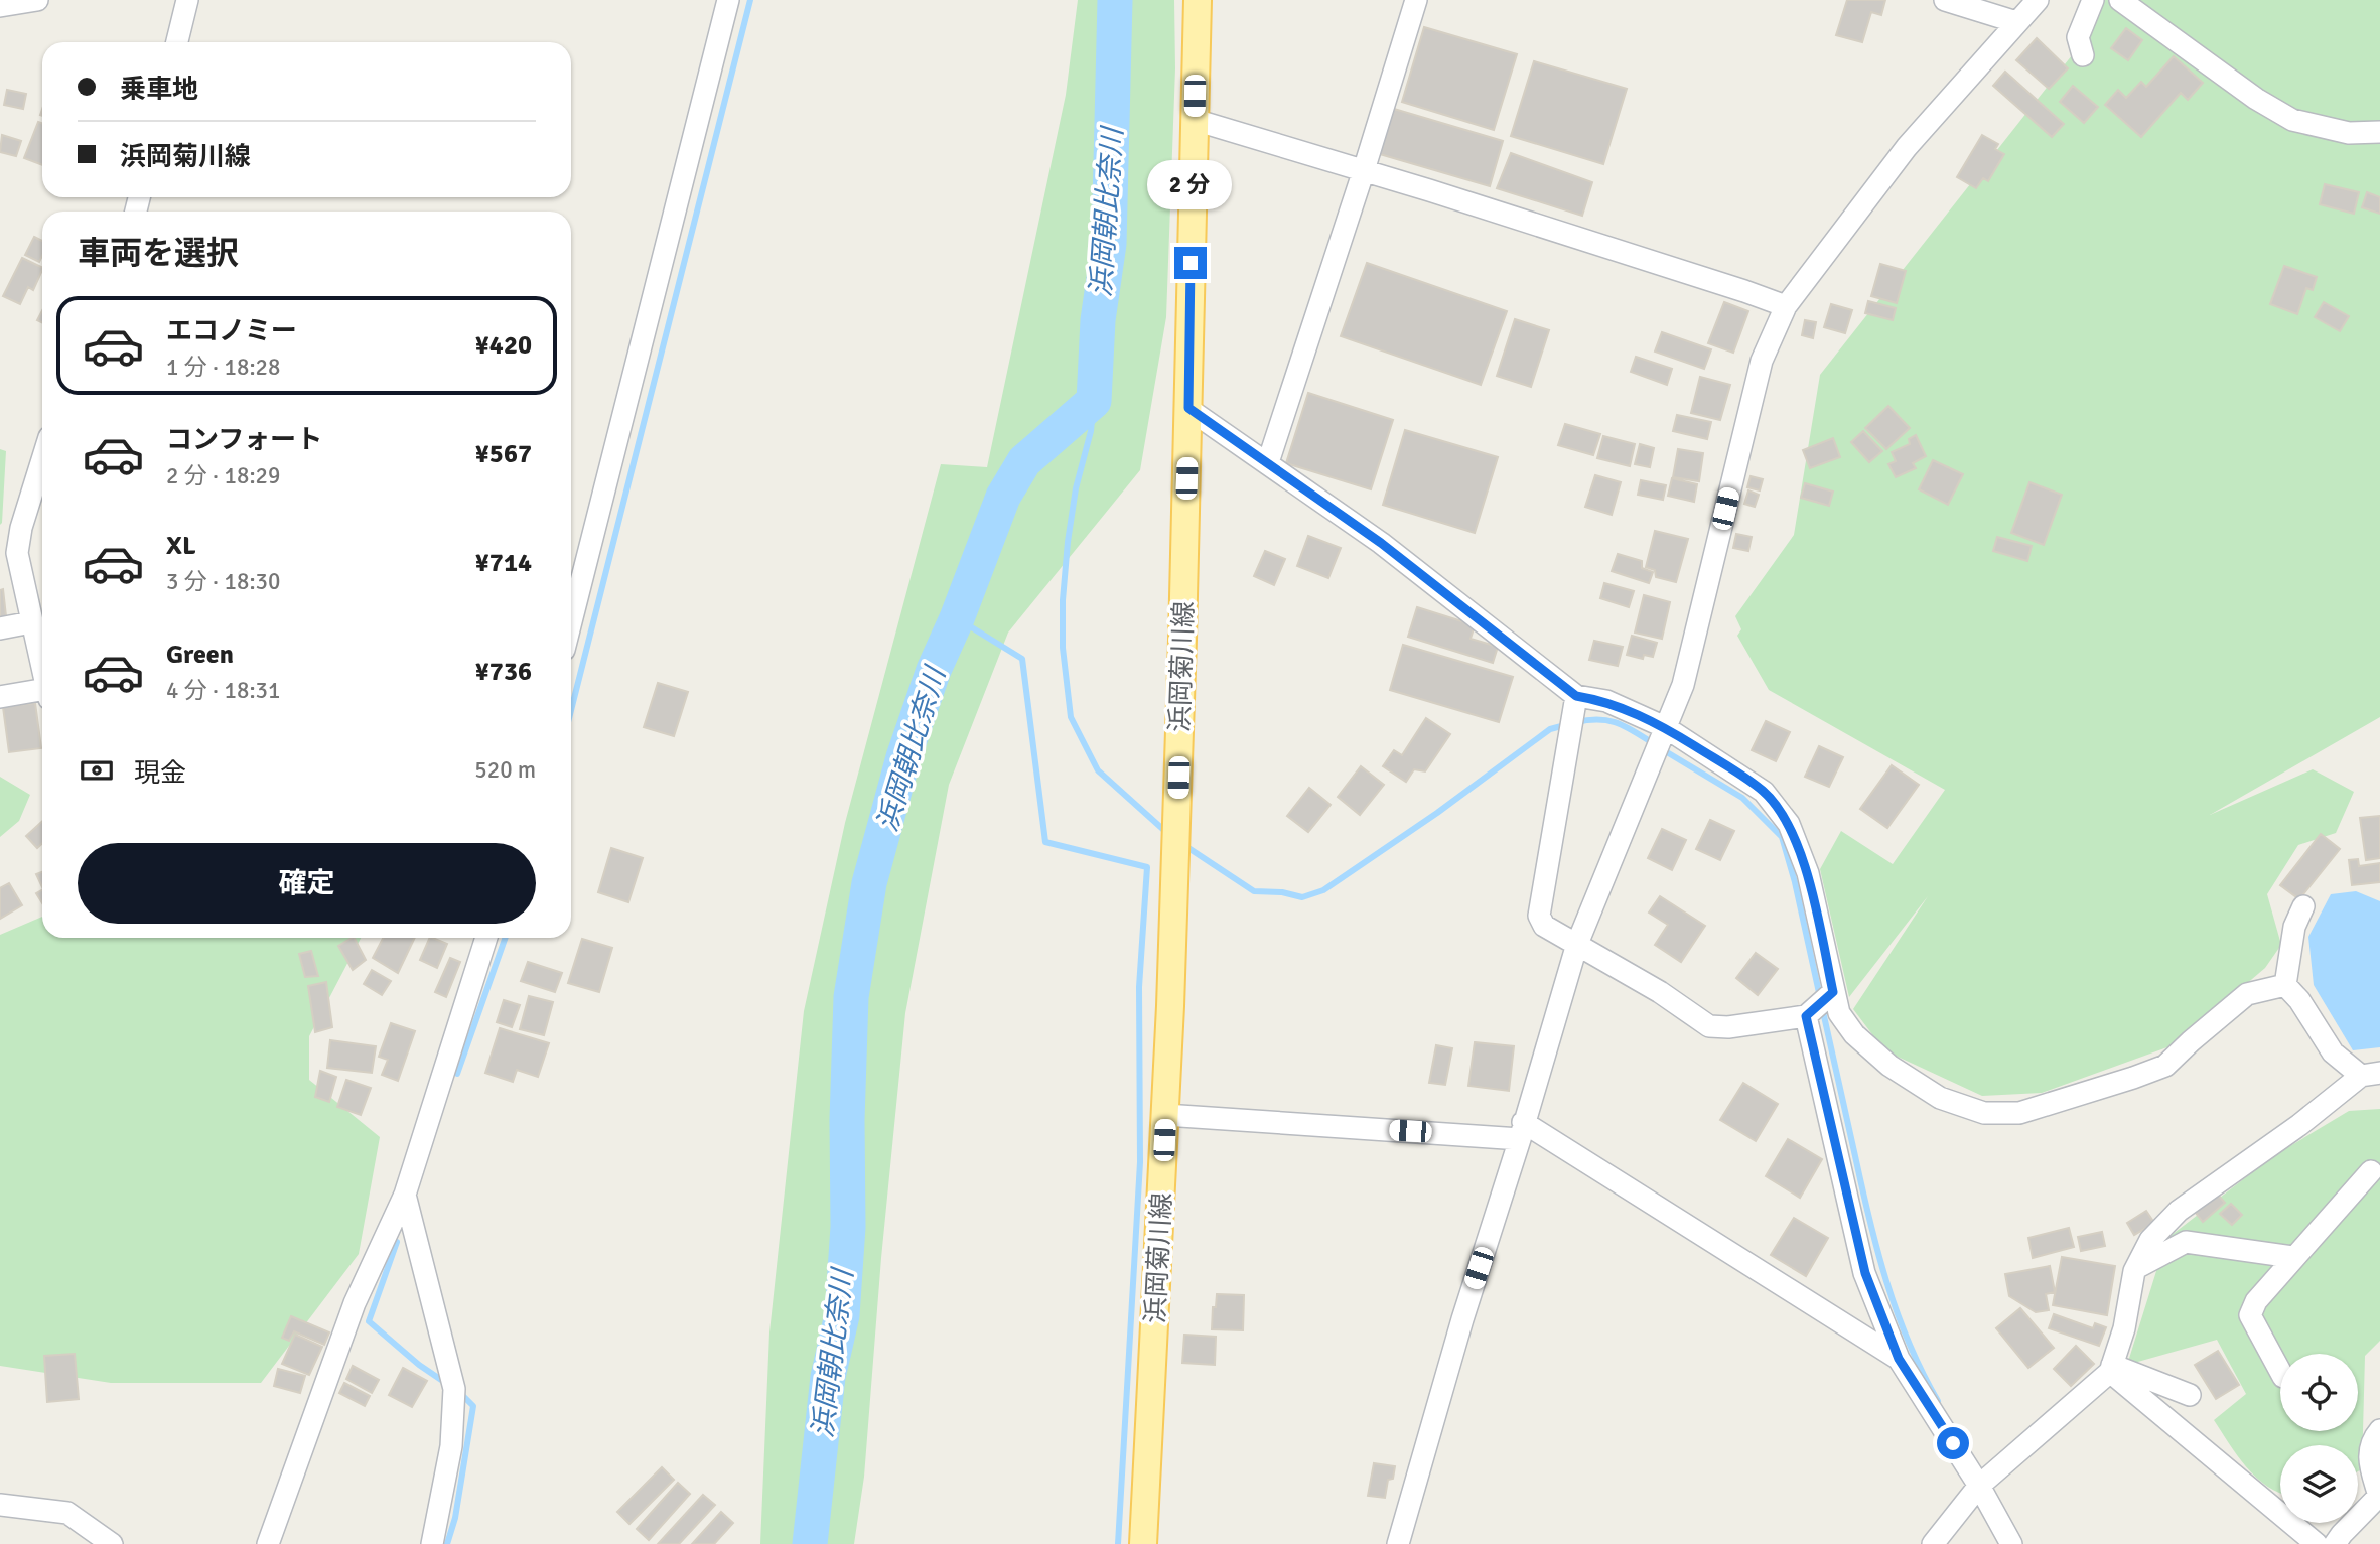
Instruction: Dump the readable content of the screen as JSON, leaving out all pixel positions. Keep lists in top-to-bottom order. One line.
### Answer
{"streets":{"main road":["浜岡菊川線"]},"water":["浜岡朝比奈川"],"page":{"banner":["乗車地","浜岡菊川線"],"bubble":"2 分","heading":"車両を選択","list":[{"name":"エコノミー","note":"1 分 · 18:28","value":"¥420"},{"name":"コンフォート","note":"2 分 · 18:29","value":"¥567"},{"name":"XL","note":"3 分 · 18:30","value":"¥714"},{"name":"Green","note":"4 分 · 18:31","value":"¥736"}],"pay":["現金","520 m"],"buttons":"確定"}}
